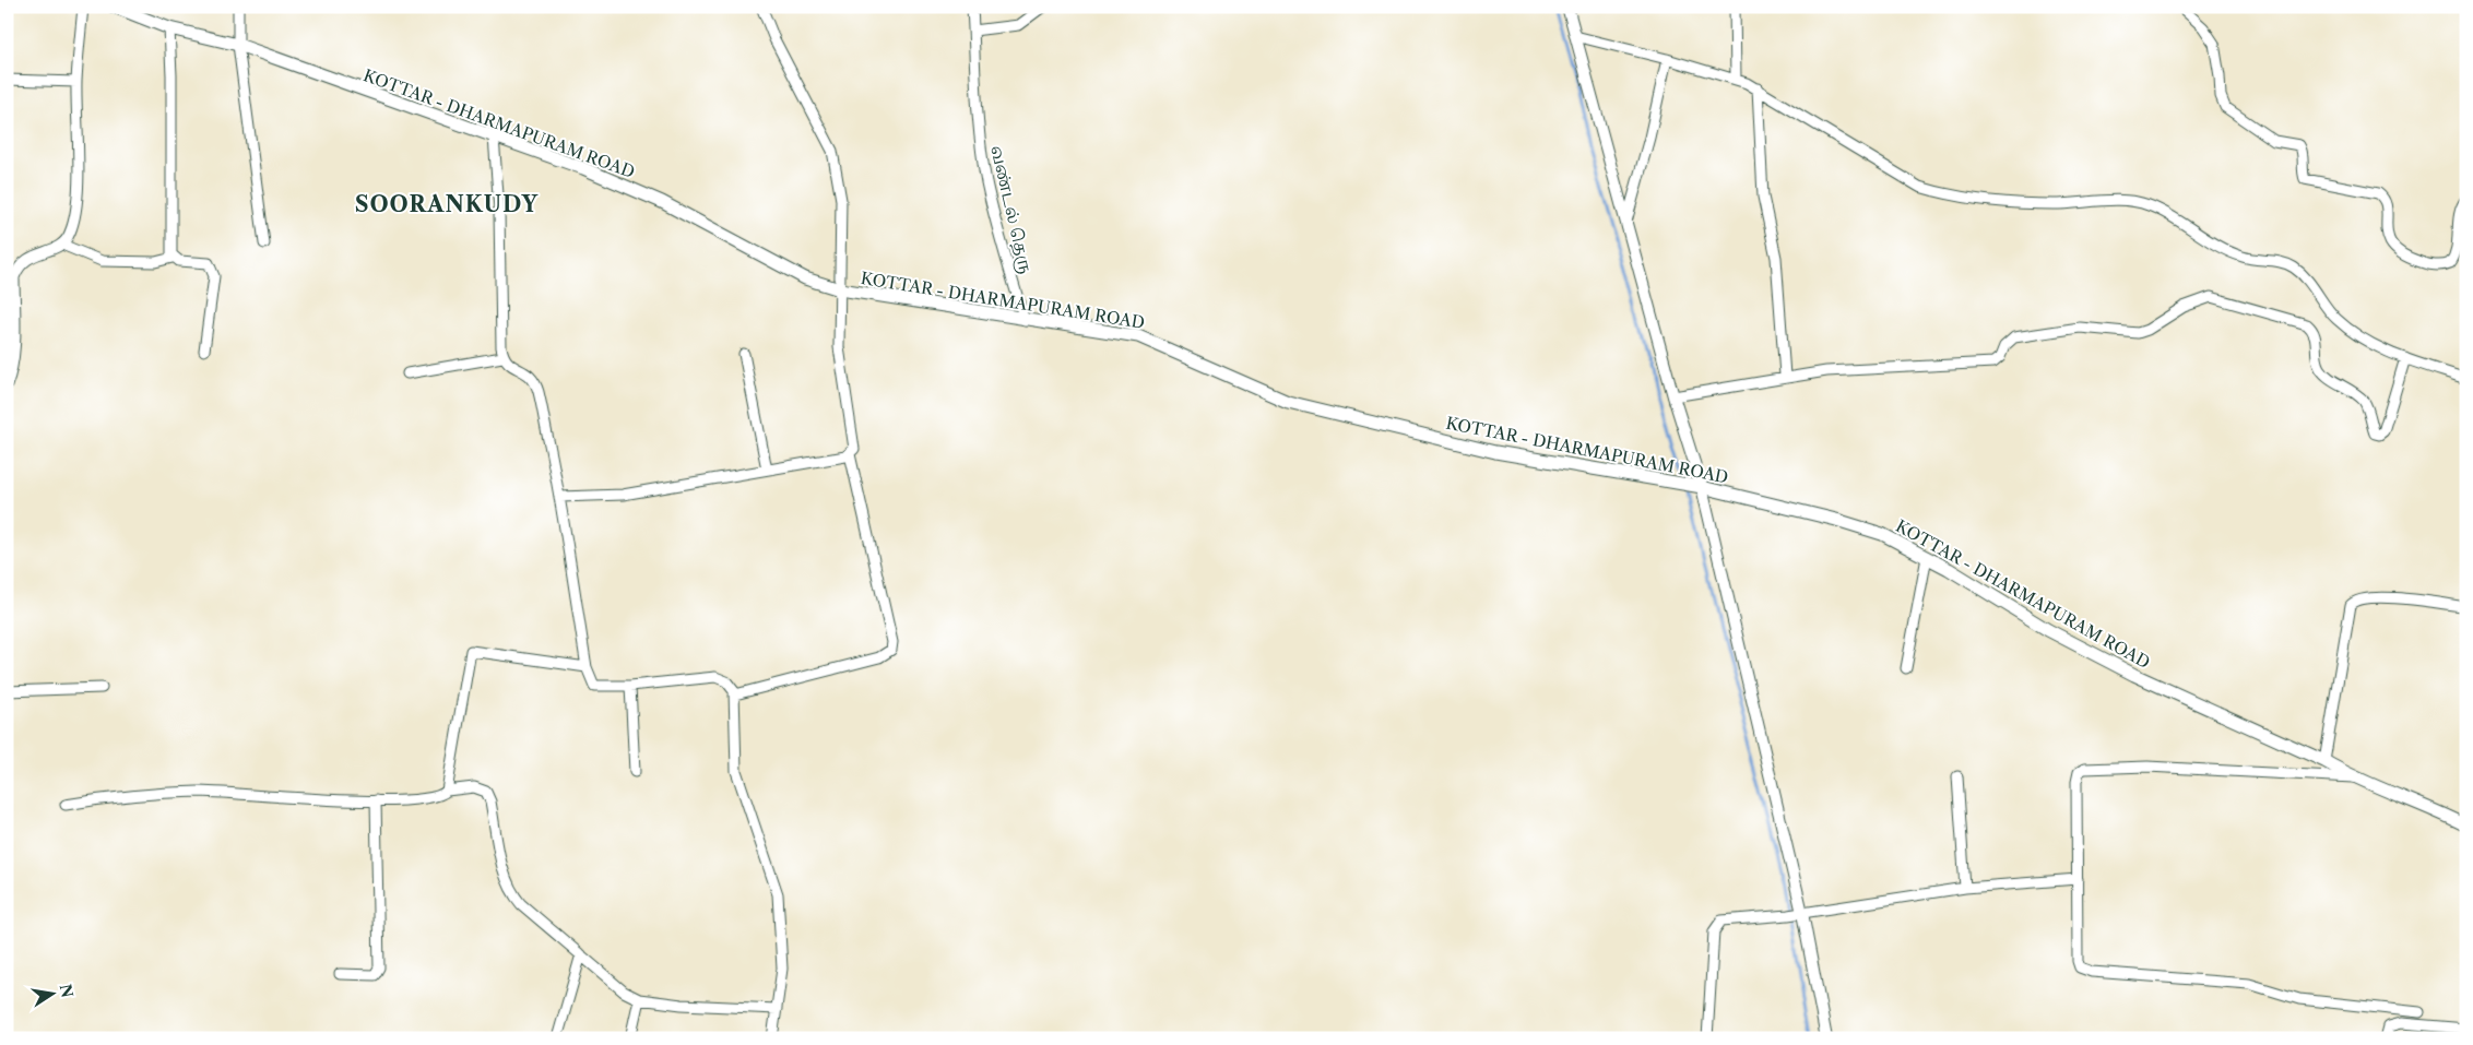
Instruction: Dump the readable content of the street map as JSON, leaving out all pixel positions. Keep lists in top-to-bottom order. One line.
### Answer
{"streets":{"main road":["KOTTAR - DHARMAPURAM ROAD"],"street":["வண்டல் தெரு"]},"crossings":[["KOTTAR - DHARMAPURAM ROAD","வண்டல் தெரு"]],"districts":["SOORANKUDY"],"north":"right"}
